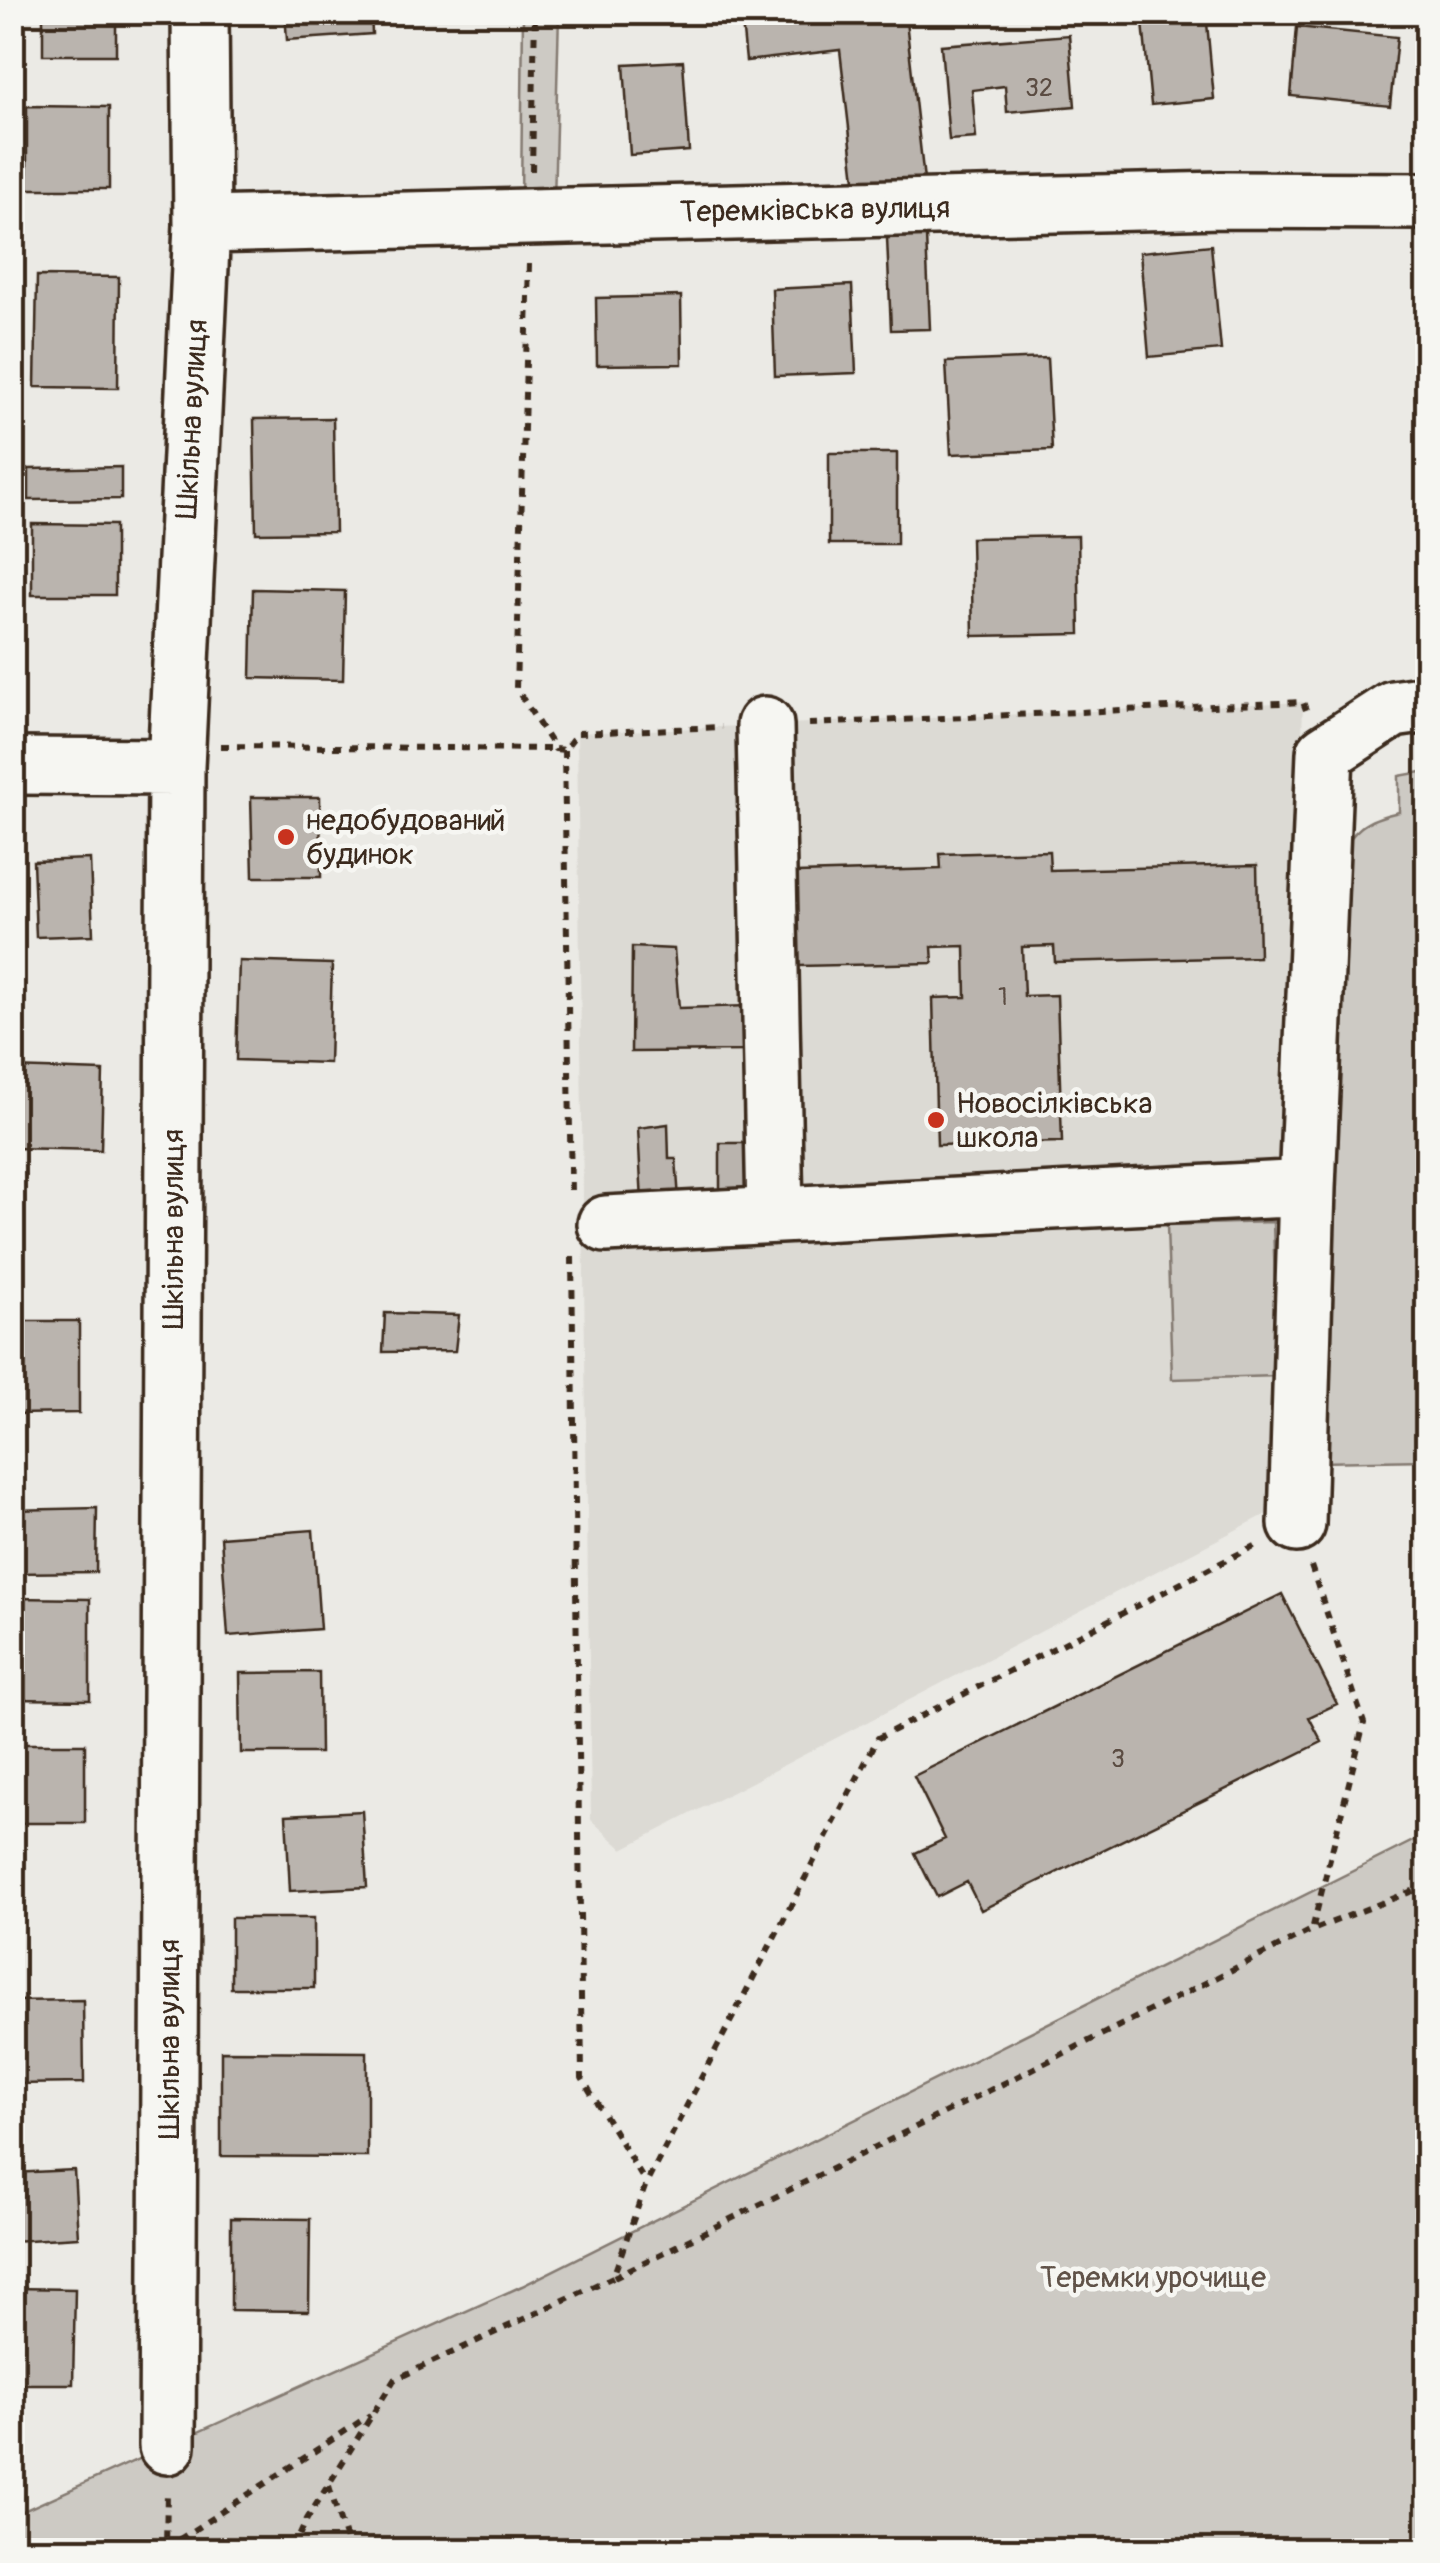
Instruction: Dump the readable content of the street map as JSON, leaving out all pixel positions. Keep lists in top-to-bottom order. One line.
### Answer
{"streets":{"street":["Теремківська вулиця","Шкільна вулиця"]},"crossings":[["Теремківська вулиця","Шкільна вулиця"]],"parks":["Теремки урочище"],"places":["недобудований будинок","Новосілківська школа"],"house_numbers":["32","1","3"]}
